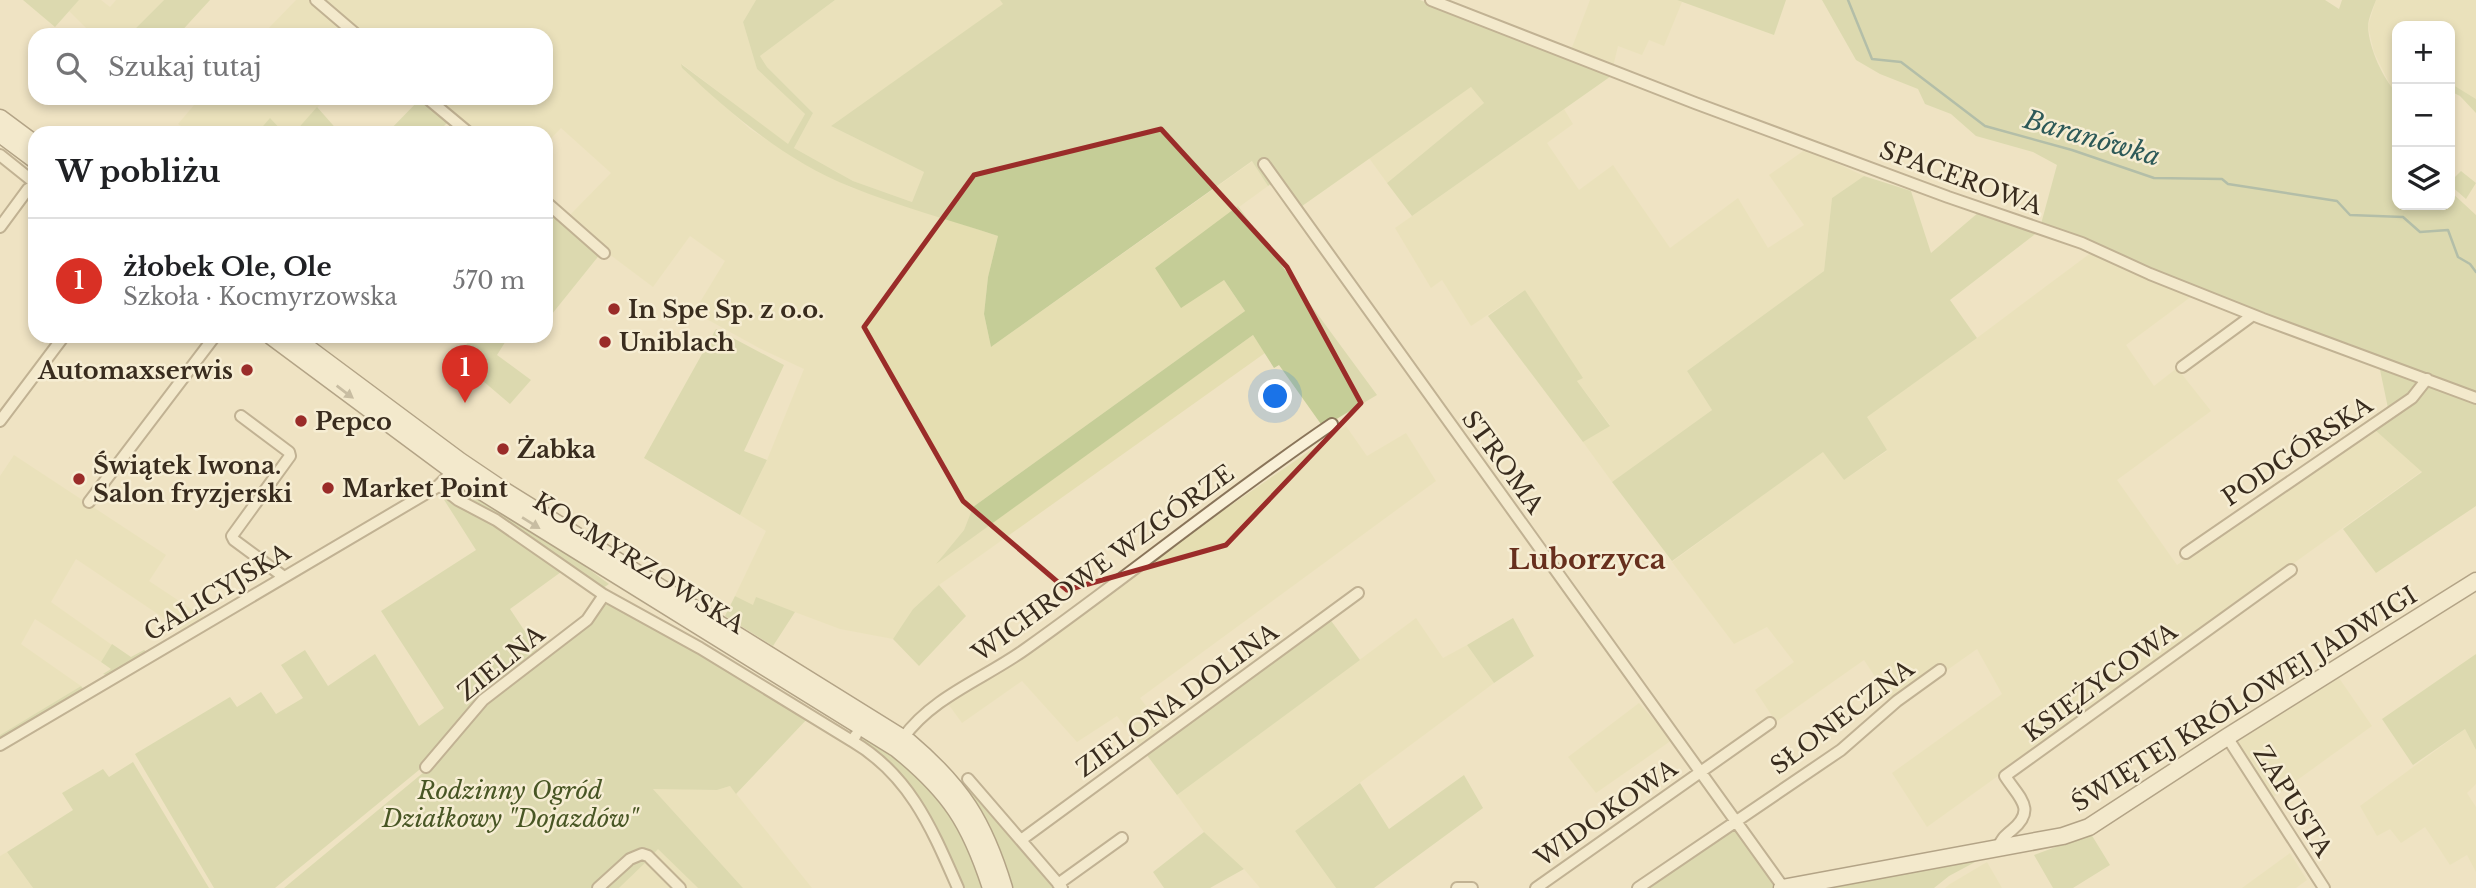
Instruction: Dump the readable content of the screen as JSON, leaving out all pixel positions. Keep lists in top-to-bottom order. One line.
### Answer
{"streets":{"main road":["KOCMYRZOWSKA","ŚWIĘTEJ KRÓLOWEJ JADWIGI"],"street":["SPACEROWA","PODGÓRSKA","STROMA","WICHROWE WZGÓRZE","GALICYJSKA","ZIELNA","KSIĘŻYCOWA","ZIELONA DOLINA","SŁONECZNA","ZAPUSTA","WIDOKOWA"]},"crossings":[["SPACEROWA","PODGÓRSKA"],["STROMA","ŚWIĘTEJ KRÓLOWEJ JADWIGI"],["STROMA","SŁONECZNA"],["STROMA","WIDOKOWA"],["KOCMYRZOWSKA","GALICYJSKA"],["KSIĘŻYCOWA","ŚWIĘTEJ KRÓLOWEJ JADWIGI"],["ŚWIĘTEJ KRÓLOWEJ JADWIGI","ZAPUSTA"]],"districts":["Luborzyca"],"water":["Baranówka"],"parks":["Rodzinny Ogród Działkowy \"Dojazdów\""],"places":["In Spe Sp. z o.o.","Uniblach","Automaxserwis","Pepco","Żabka","Świątek Iwona. Salon fryzjerski","Market Point"],"page":{"map_buttons":["+","−"],"search":"Szukaj tutaj","heading":"W pobliżu","list":[{"mark":"1","name":"żłobek Ole, Ole","note":"Szkoła · Kocmyrzowska","value":"570 m"}],"pins":"1"}}
